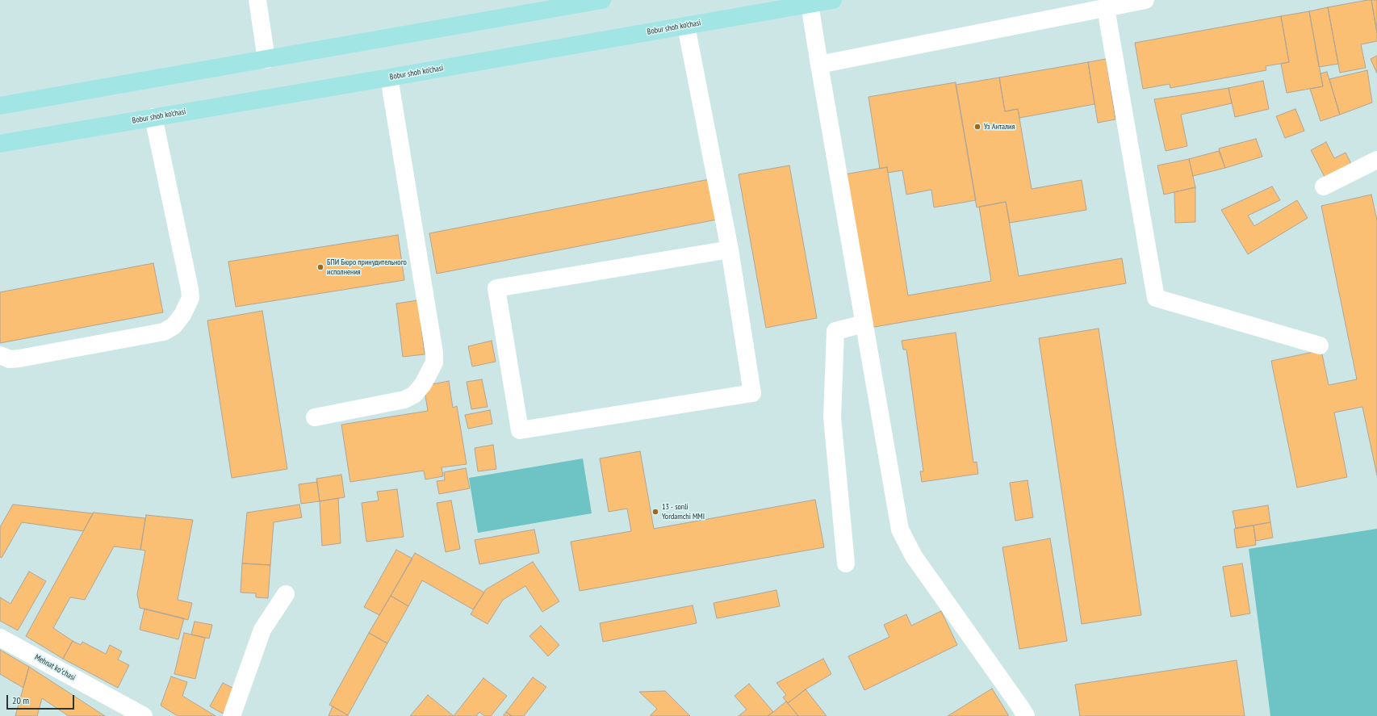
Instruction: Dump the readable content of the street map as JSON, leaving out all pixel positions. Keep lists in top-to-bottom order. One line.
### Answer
{"streets":{"main road":["Bobur shoh ko'chasi"],"street":["Mehnat koʻchasi"]},"places":["Уз Анталия","БПИ Бюро принудительного исполнения","13 - sonli Yordamchi MMI"],"scale_bar":"20 m"}
